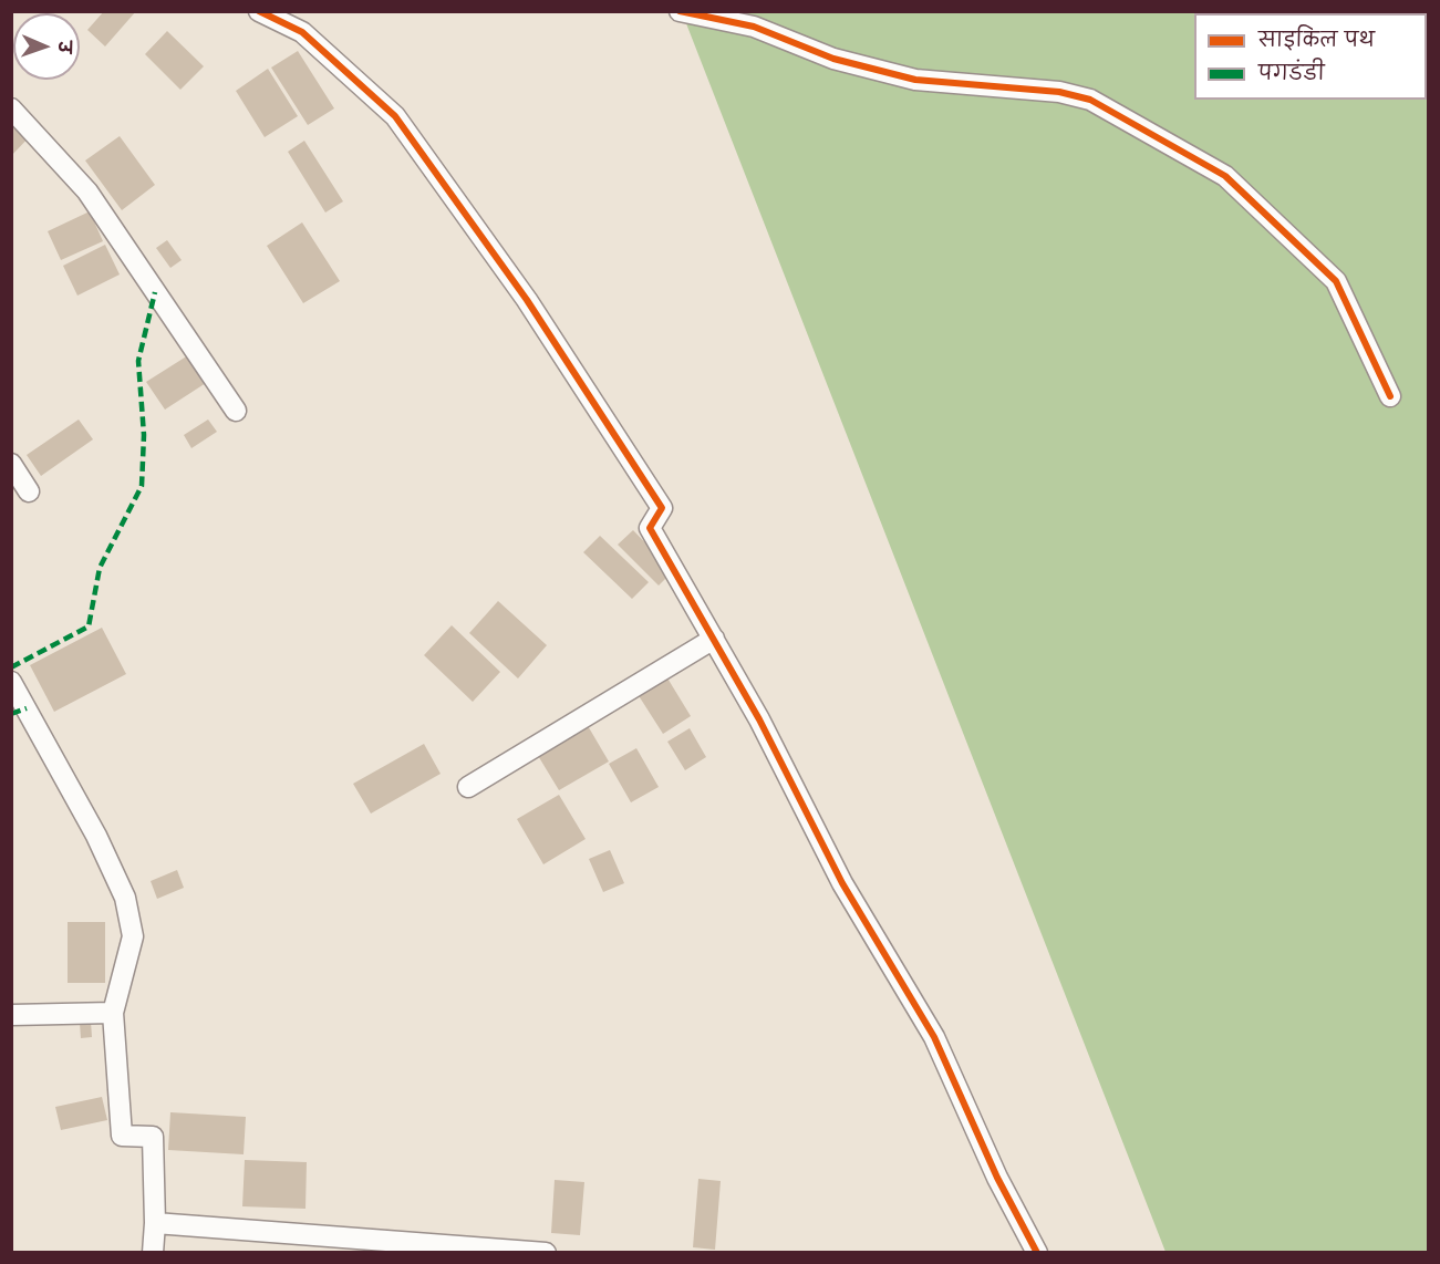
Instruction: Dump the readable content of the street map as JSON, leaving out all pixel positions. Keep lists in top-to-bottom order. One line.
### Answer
{"legend":["साइकिल पथ","पगडंडी"],"north":"right"}
